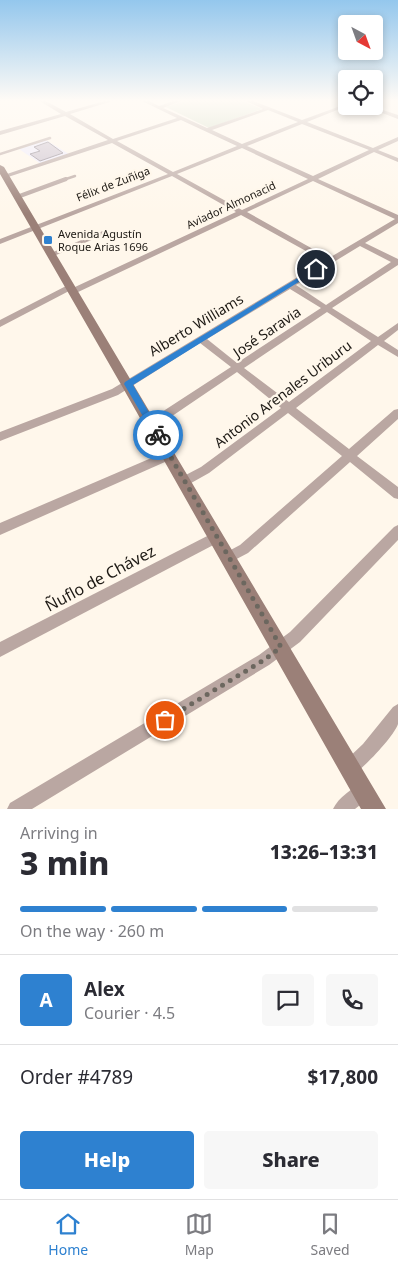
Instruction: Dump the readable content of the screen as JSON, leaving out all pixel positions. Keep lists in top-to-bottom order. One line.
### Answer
{"streets":{"street":["Félix de Zuñiga","Aviador Almonacid","Alberto Williams","José Saravia","Antonio Arenales Uriburu","Ñuflo de Chávez"]},"places":{"transit":["Avenida Agustín Roque Arias 1696"]},"north":"bottom right","page":{"heading":["3 min","Arriving in","13:26–13:31"],"panel":["Alex","Courier · 4.5","Order #4789","$17,800"],"bar":"On the way · 260 m","round":"A","buttons":["Help","Share"],"tabs":["Home","Map","Saved"]}}
